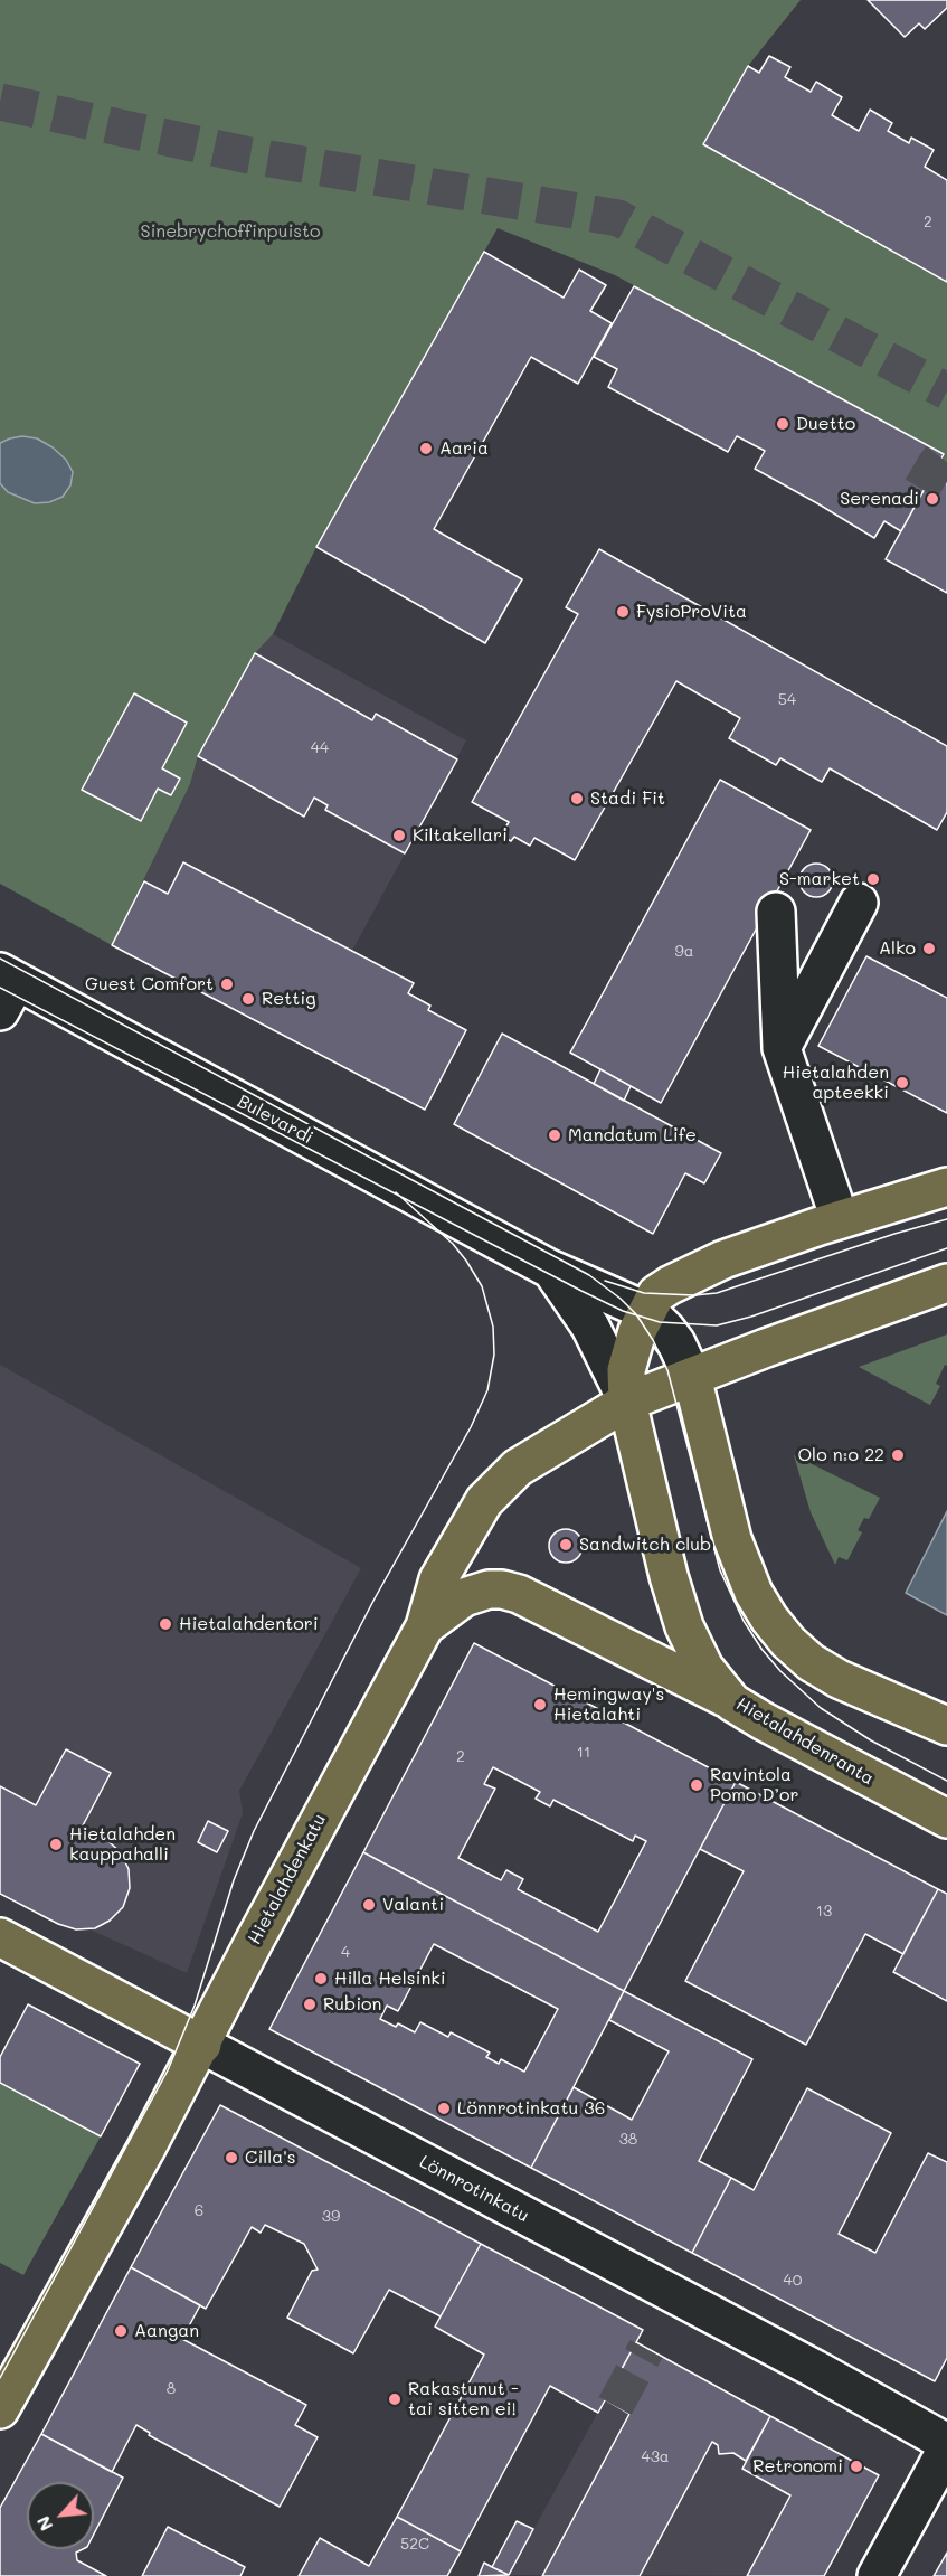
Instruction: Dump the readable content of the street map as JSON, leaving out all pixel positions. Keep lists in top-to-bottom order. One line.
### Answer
{"streets":{"main road":["Hietalahdenranta","Hietalahdenkatu","Lönnrotinkatu"],"street":["Bulevardi"]},"crossings":[["Bulevardi","Hietalahdenranta"],["Bulevardi","Hietalahdenkatu"],["Hietalahdenranta","Hietalahdenkatu"],["Hietalahdenkatu","Lönnrotinkatu"]],"parks":["Sinebrychoffinpuisto"],"places":["Duetto","Aaria","Serenadi","FysioProVita","Stadi Fit","Kiltakellari","S-market","Alko","Guest Comfort","Rettig","Hietalahden apteekki","Mandatum Life","Olo n:o 22","Sandwitch club","Hietalahdentori","Hemingway's Hietalahti","Ravintola Pomo D’or","Hietalahden kauppahalli","Valanti","Hilla Helsinki","Rubion","Lönnrotinkatu 36","Cilla's","Aangan","Rakastunut - tai sitten ei!","Retronomi"],"house_numbers":["2","54","44","9a","11","2","13","4","38","6","39","40","8","43a","52C"],"north":"bottom left"}
